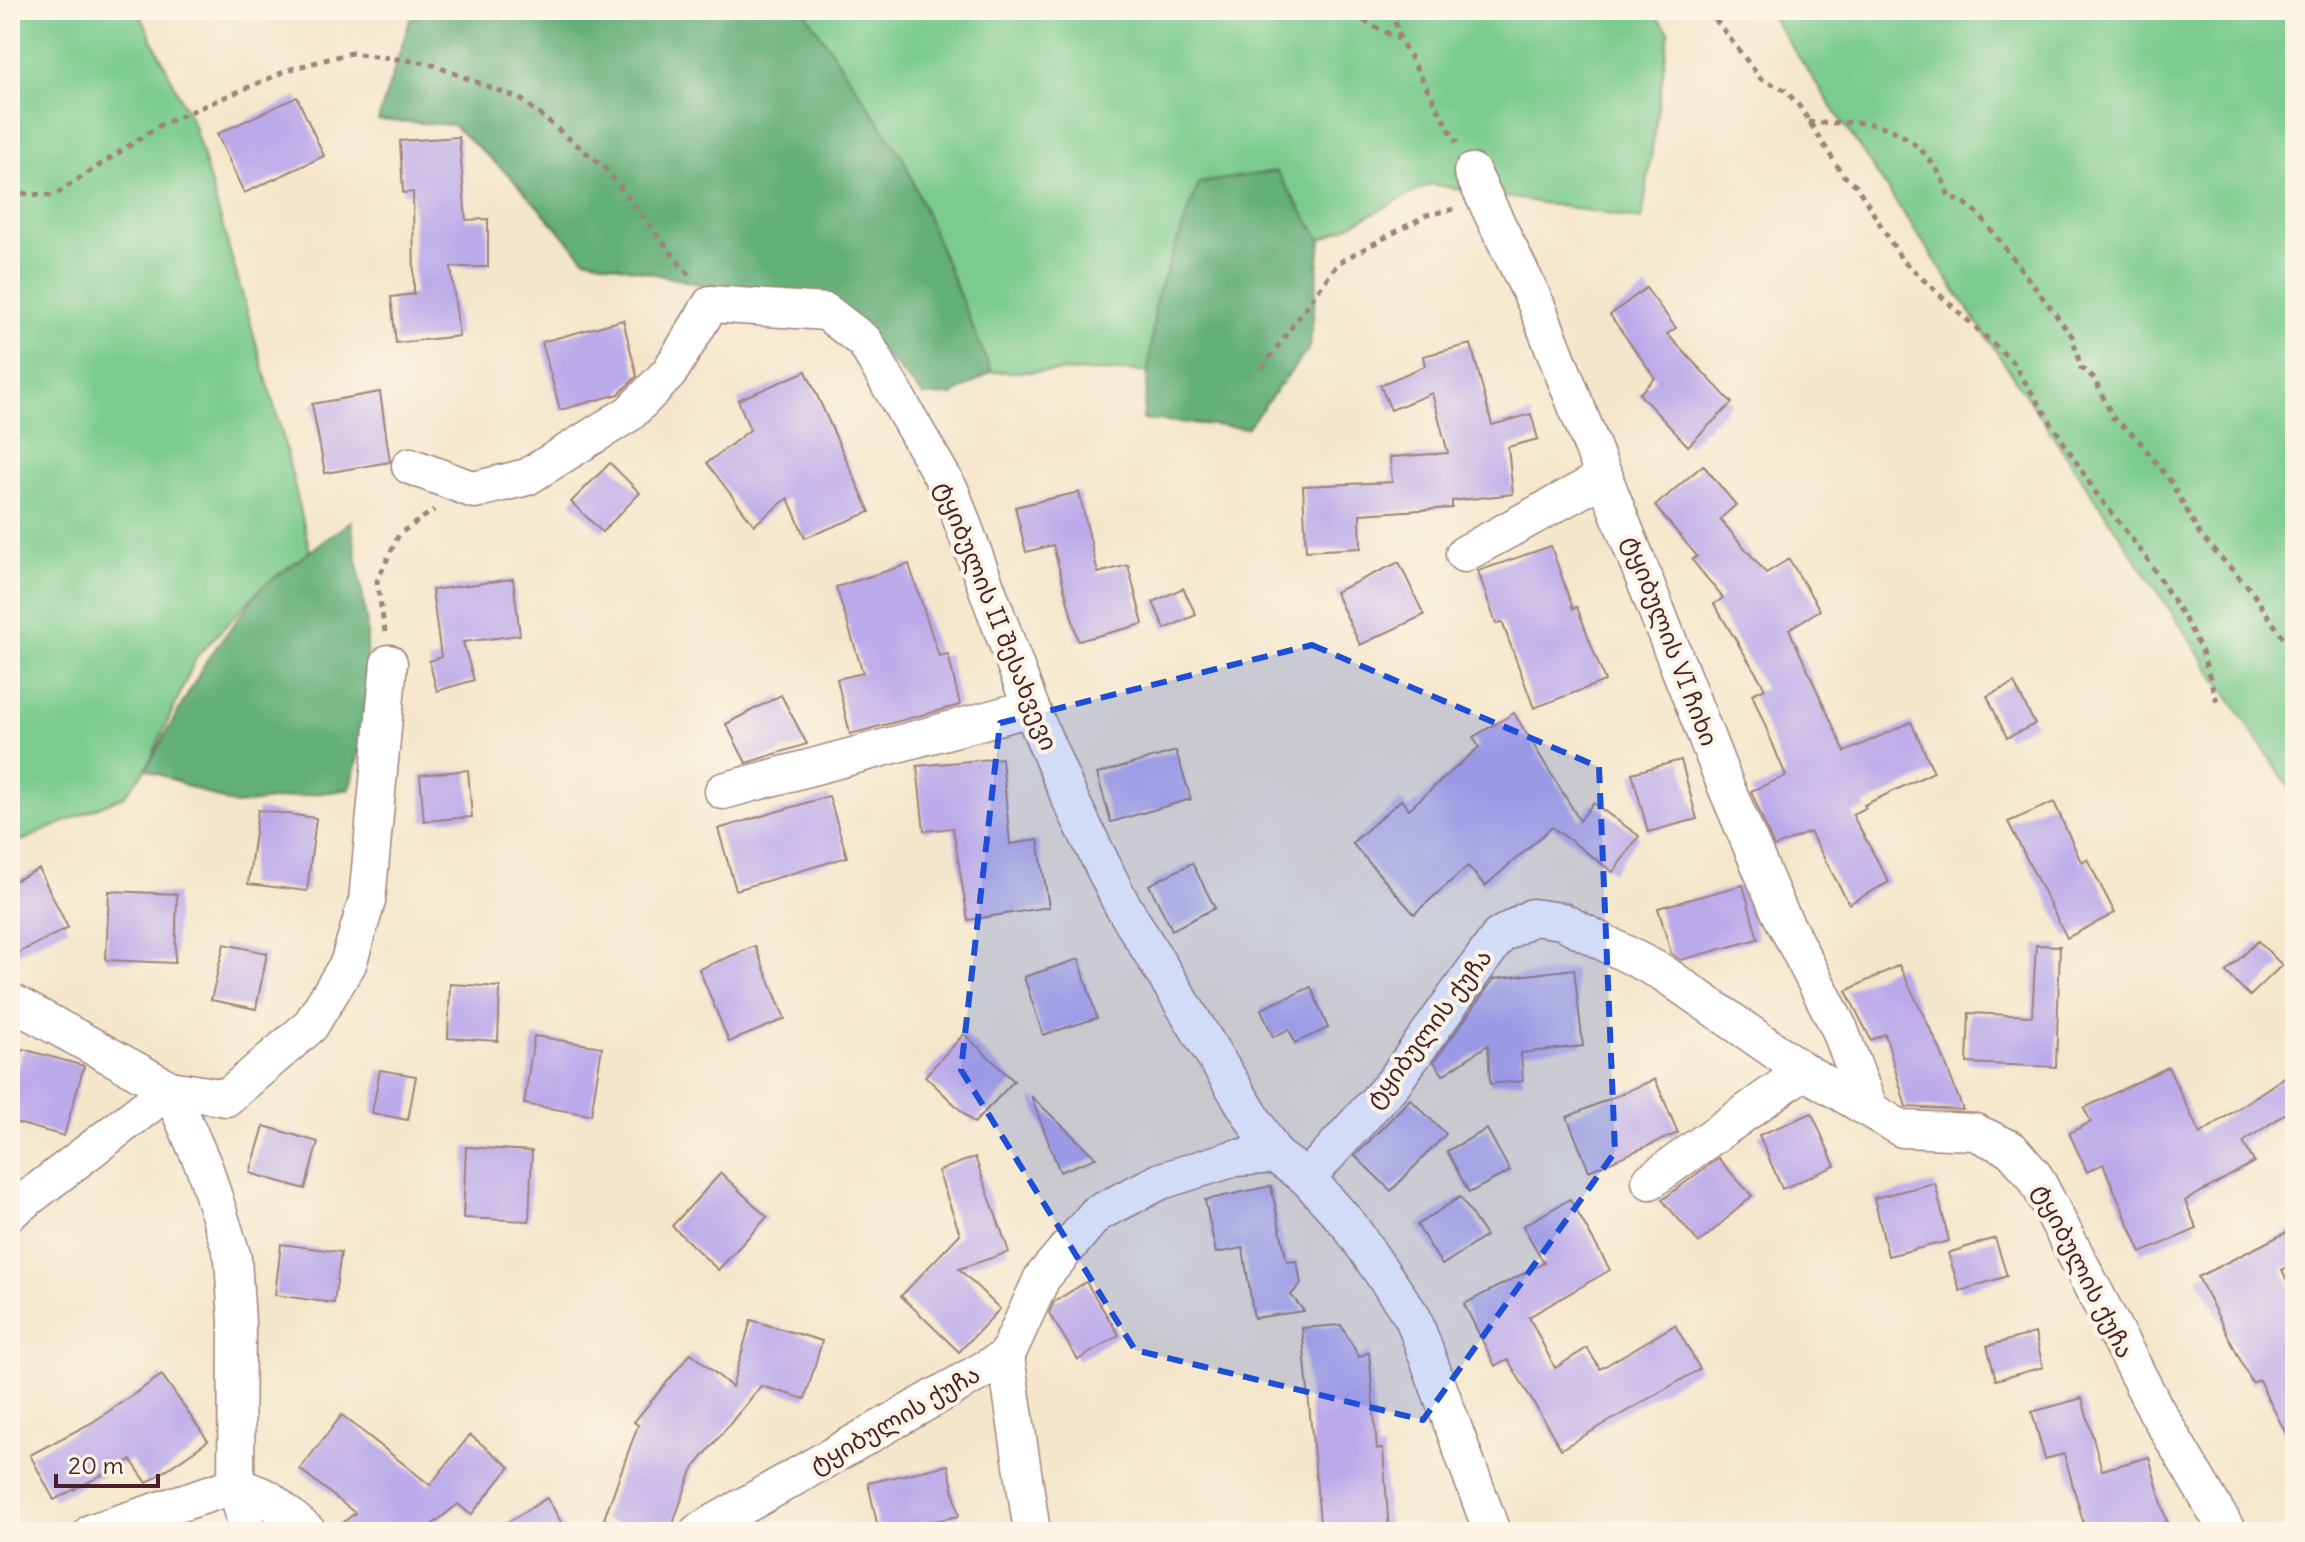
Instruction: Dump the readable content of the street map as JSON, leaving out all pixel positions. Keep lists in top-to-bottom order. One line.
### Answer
{"streets":{"street":["ტყიბულის II შესახვევი","ტყიბულის VI ჩიხი","ტყიბულის ქუჩა"]},"crossings":[["ტყიბულის II შესახვევი","ტყიბულის ქუჩა"],["ტყიბულის VI ჩიხი","ტყიბულის ქუჩა"]],"scale_bar":"20 m"}
